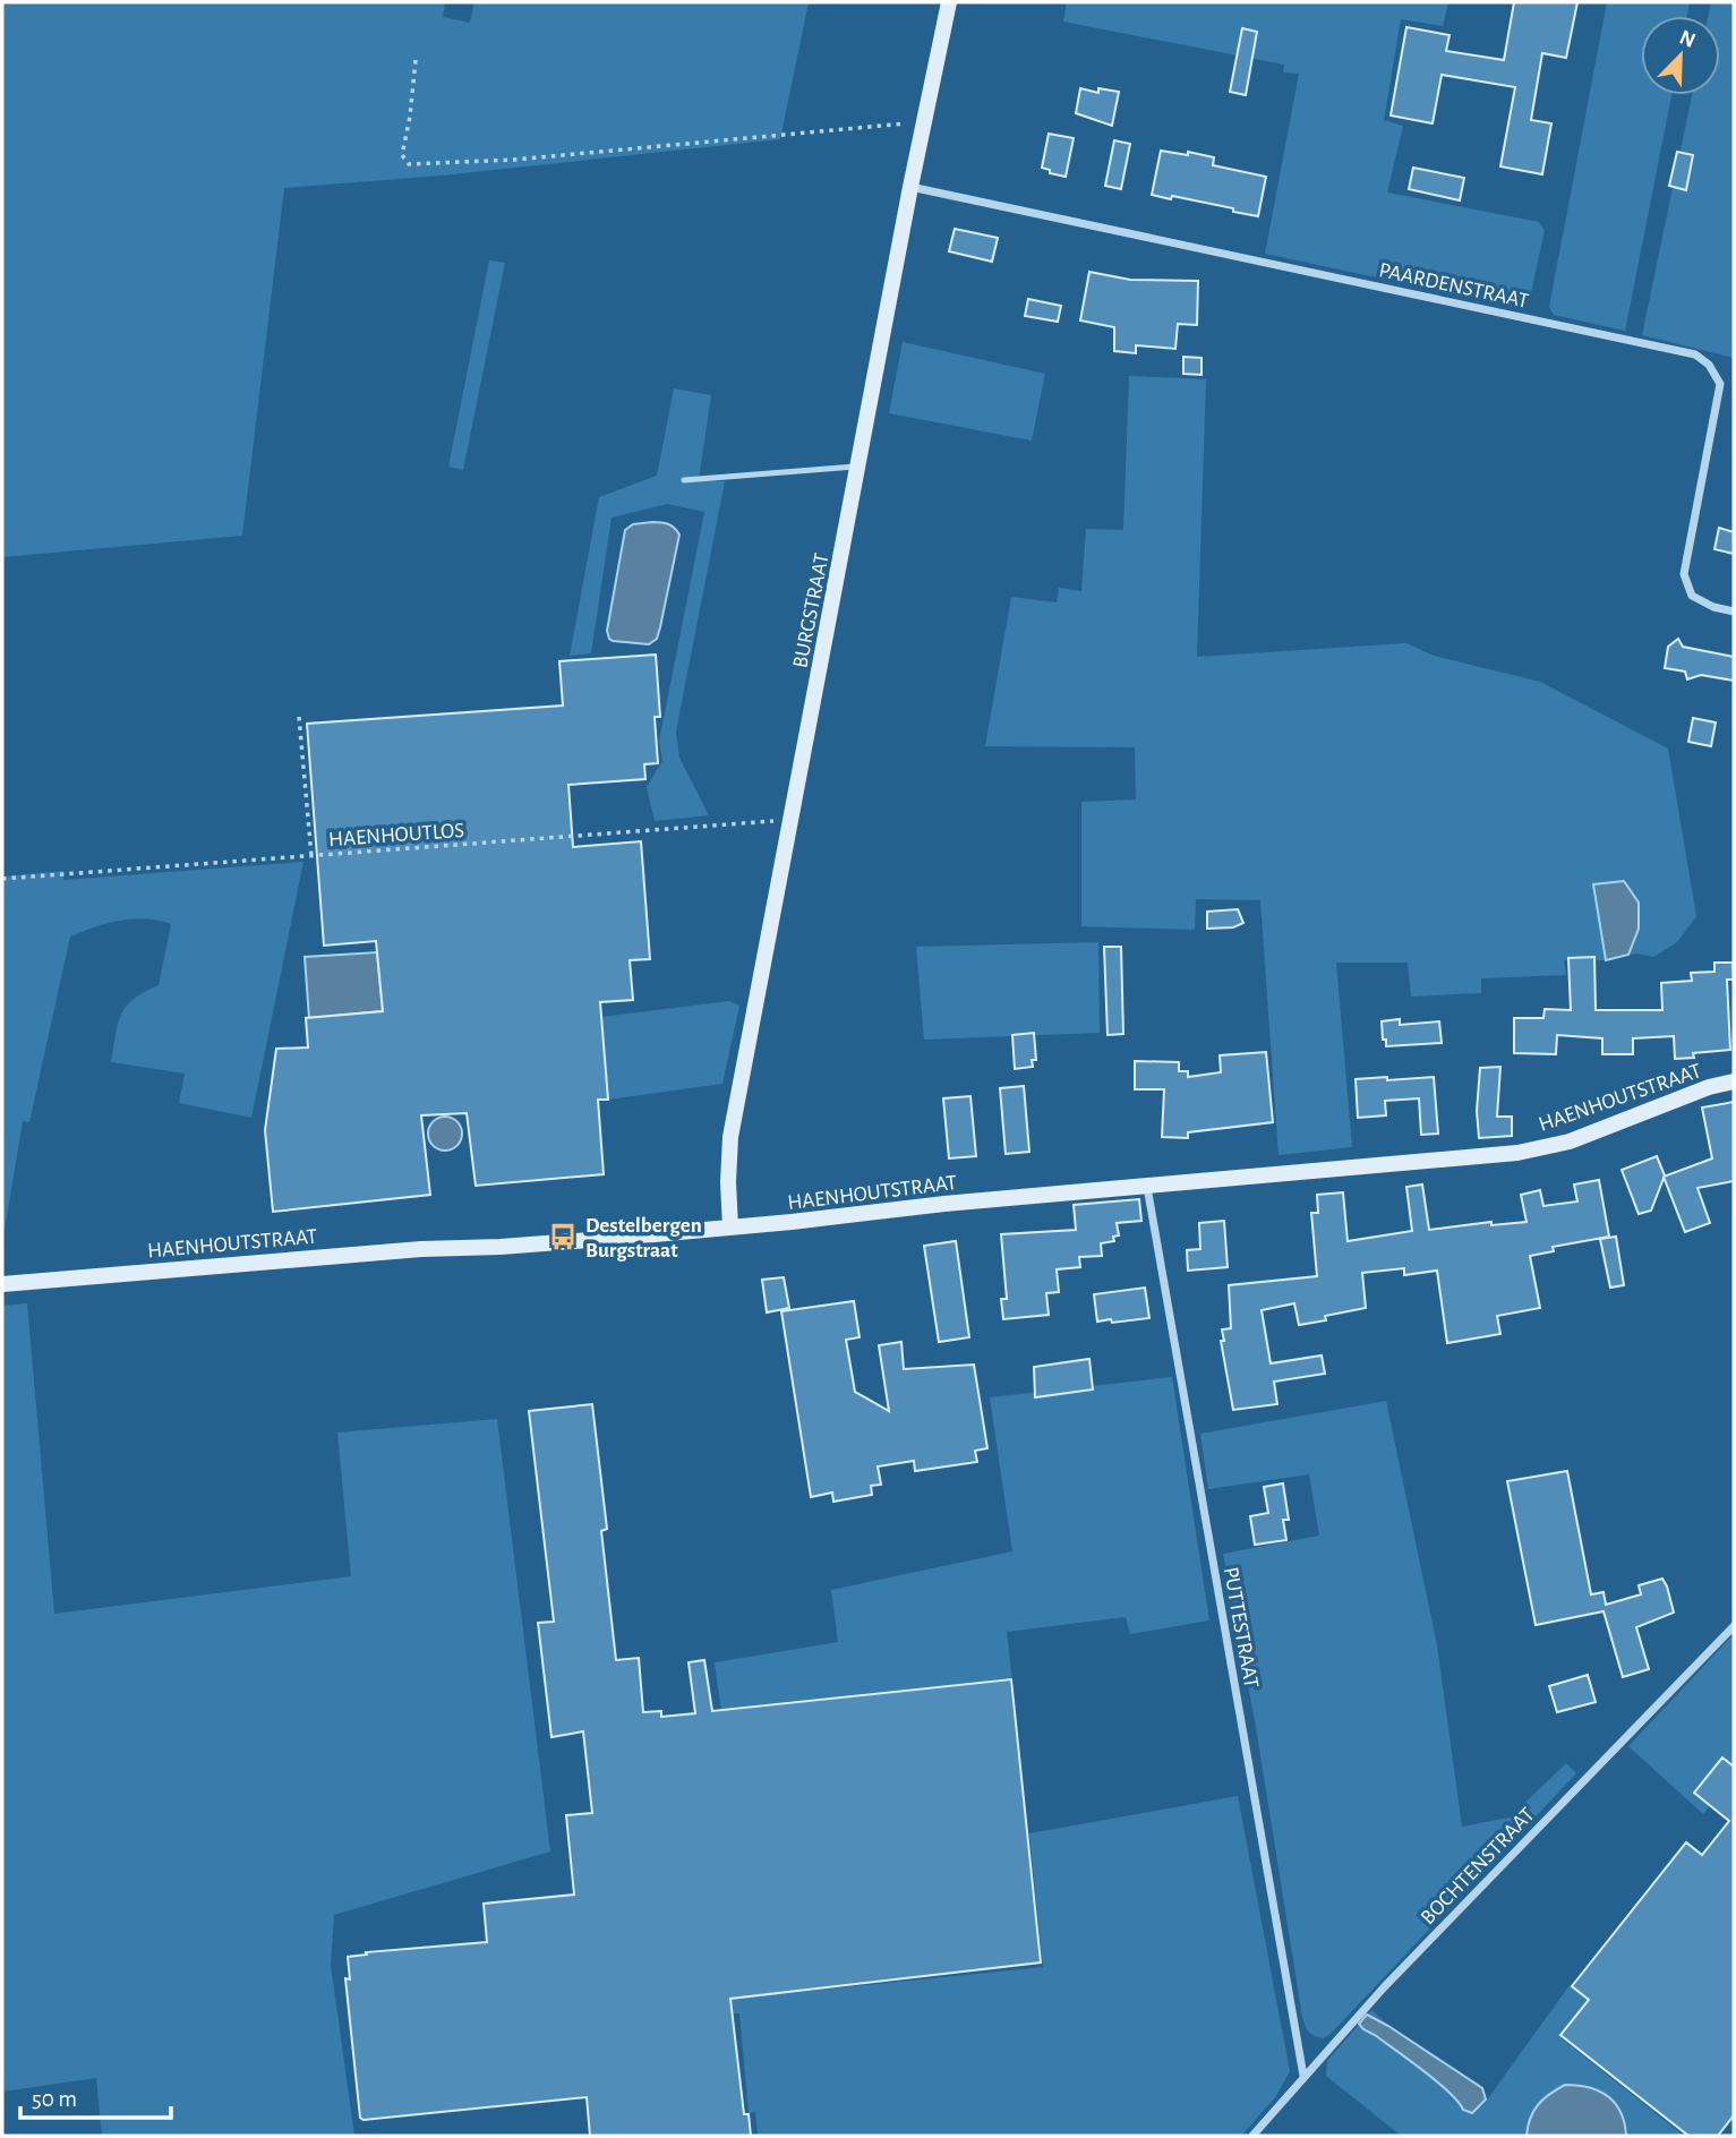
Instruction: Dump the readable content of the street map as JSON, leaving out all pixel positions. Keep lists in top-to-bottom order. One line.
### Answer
{"streets":{"street":["PAARDENSTRAAT","BURGSTRAAT","HAENHOUTSTRAAT","PUTTESTRAAT","BOCHTENSTRAAT"],"path":["HAENHOUTLOS"]},"crossings":[["PAARDENSTRAAT","BURGSTRAAT"],["BURGSTRAAT","HAENHOUTLOS"],["BURGSTRAAT","HAENHOUTSTRAAT"],["HAENHOUTSTRAAT","PUTTESTRAAT"],["PUTTESTRAAT","BOCHTENSTRAAT"]],"places":{"bus stop":["Destelbergen Burgstraat"]},"scale_bar":"50 m","north":"top right"}
